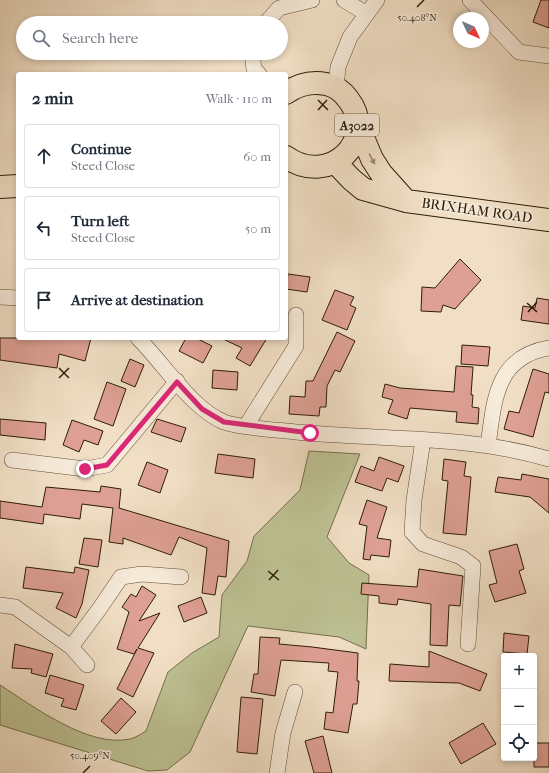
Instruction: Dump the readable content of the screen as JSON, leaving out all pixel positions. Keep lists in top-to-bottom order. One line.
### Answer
{"streets":{"main road":["A3022","BRIXHAM ROAD"]},"north":"bottom right","page":{"search":"Search here","heading":["2 min","Walk · 110 m"],"list":[["Continue","Steed Close","60 m"],["Turn left","Steed Close","50 m"],"Arrive at destination"],"map_buttons":["+","−"]},"coordinates":["50.408°N","50.409°N"]}
